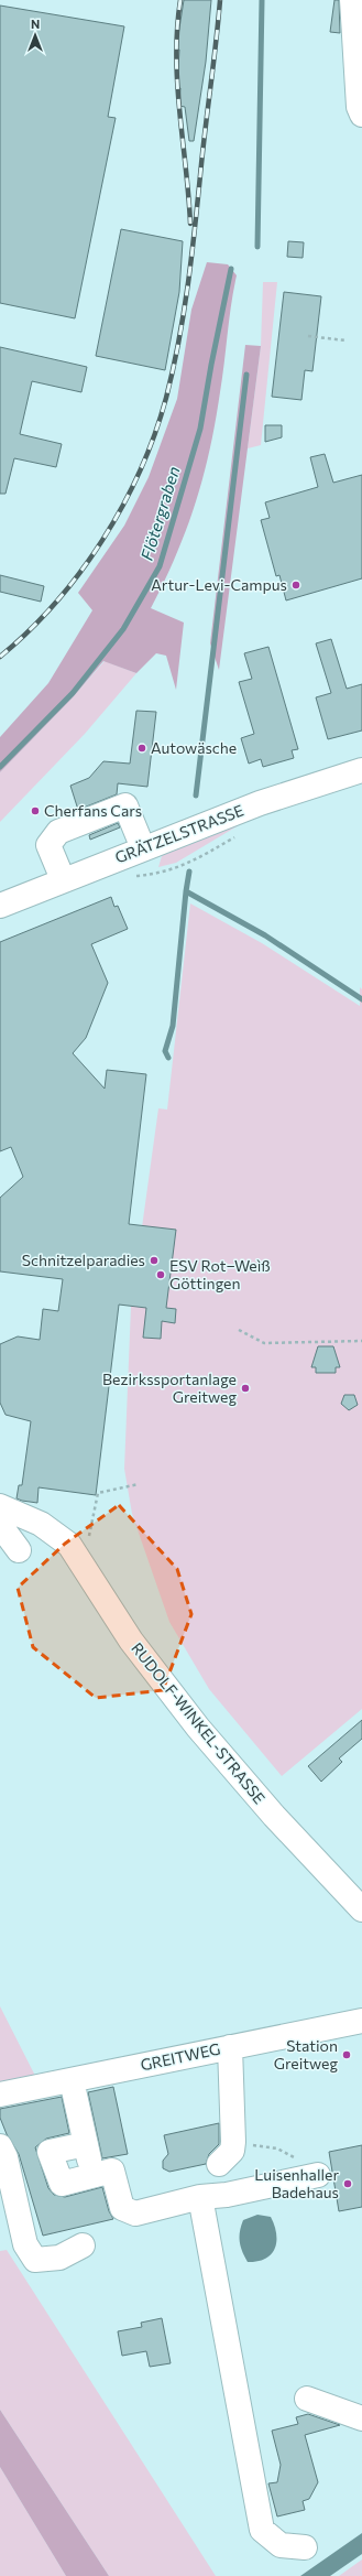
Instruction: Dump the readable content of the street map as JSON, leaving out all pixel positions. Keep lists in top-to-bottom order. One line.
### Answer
{"streets":{"street":["GRÄTZELSTRASSE","RUDOLF-WINKEL-STRASSE","GREITWEG"]},"water":["Flötergraben"],"places":["Artur-Levi-Campus","Autowäsche","Cherfans Cars","Schnitzelparadies","ESV Rot–Weìß Göttingen","Bezirkssportanlage Greitweg","Station Greitweg","Luisenhaller Badehaus"],"north":"top"}
